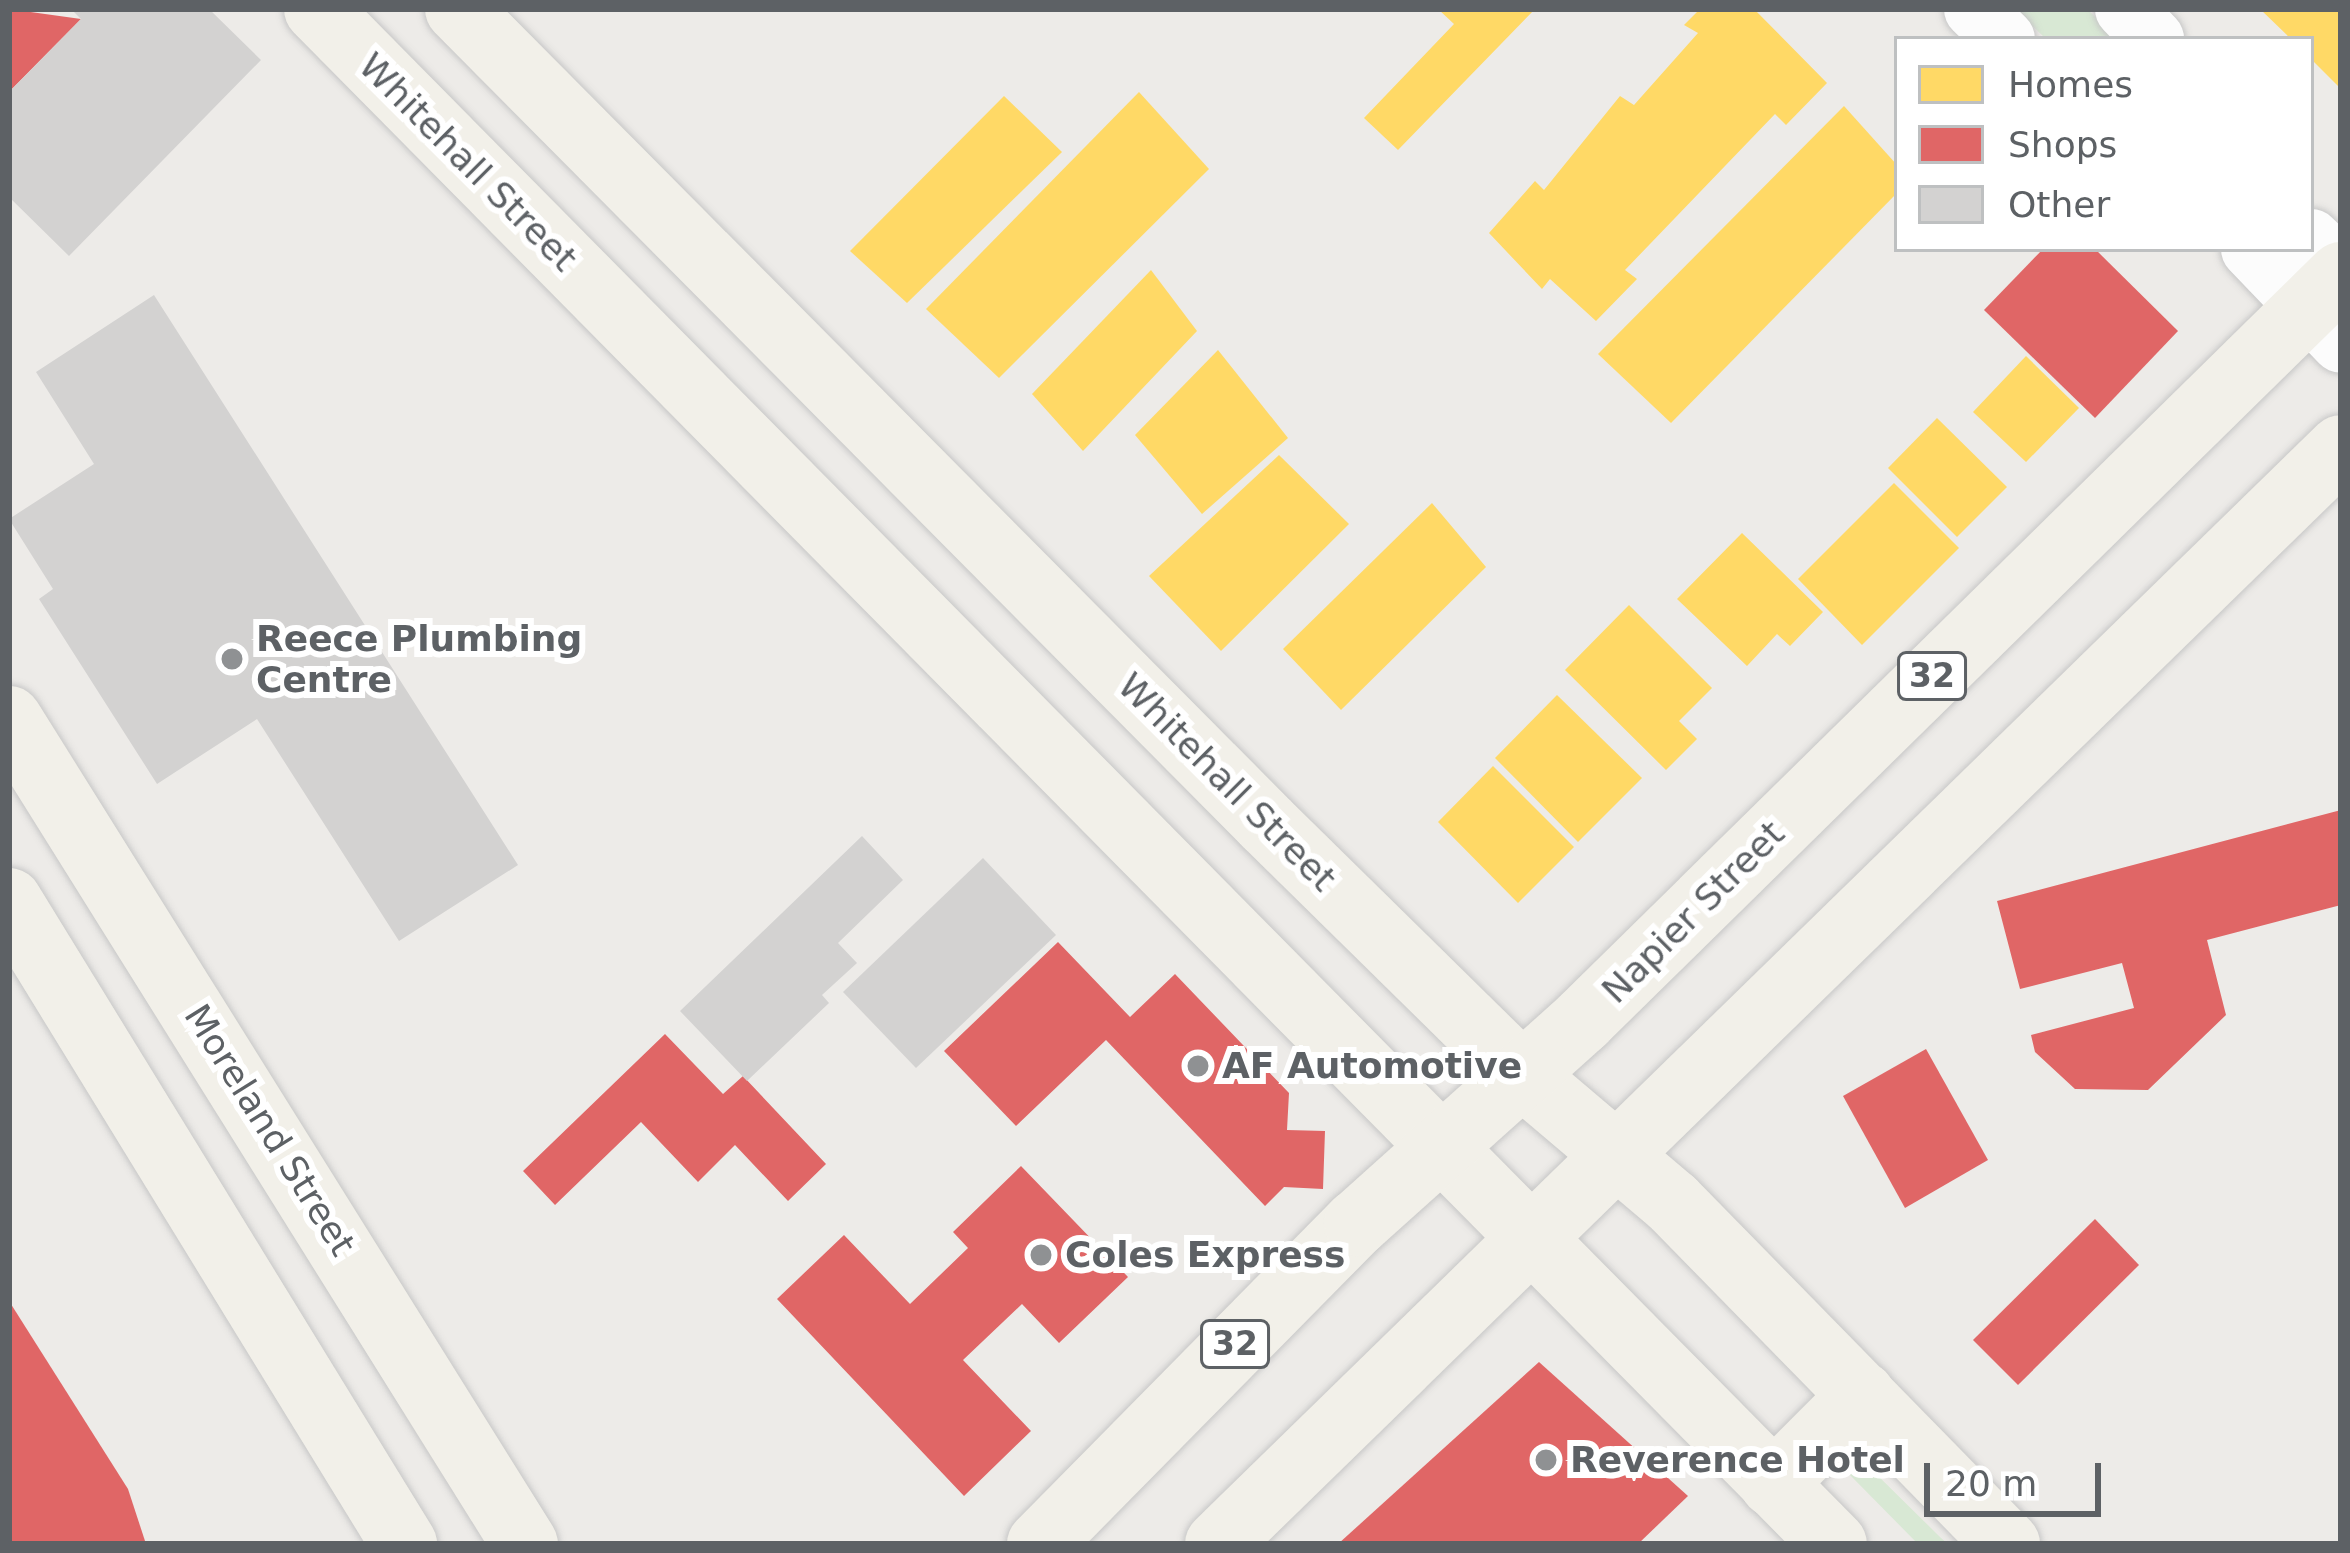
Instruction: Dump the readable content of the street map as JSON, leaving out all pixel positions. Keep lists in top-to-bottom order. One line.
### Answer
{"streets":{"main road":["Whitehall Street","32","Napier Street","Moreland Street"]},"crossings":[["Whitehall Street","Napier Street"]],"places":["Reece Plumbing Centre","AF Automotive","Coles Express","Reverence Hotel"],"legend":["Homes","Shops","Other"],"scale_bar":"20 m"}
